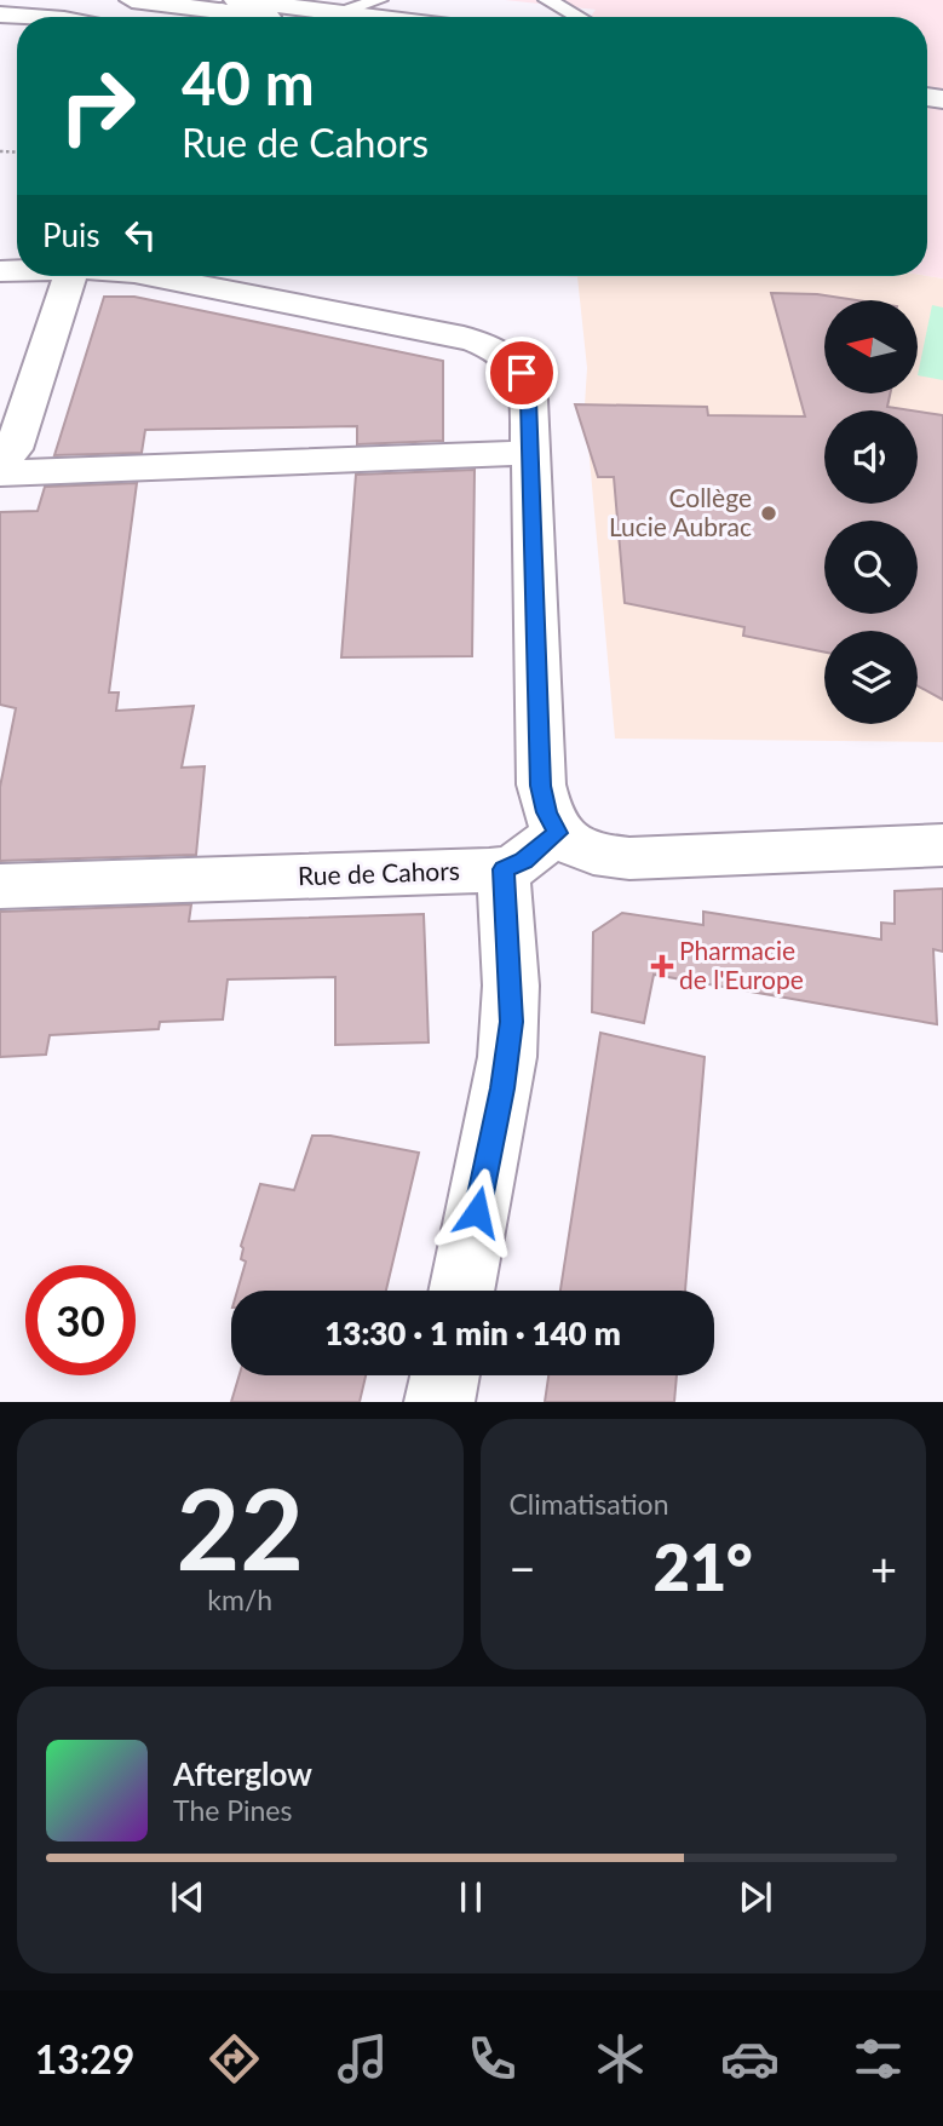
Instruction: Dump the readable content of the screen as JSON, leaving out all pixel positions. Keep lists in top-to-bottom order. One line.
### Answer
{"streets":{"street":["Rue de Cahors"]},"places":{"other":["Collège Lucie Aubrac"],"health":["Pharmacie de l'Europe"]},"north":"left","page":{"turn":["40 m","Rue de Cahors"],"then":"Puis","limit":"30","trip":"13:30 · 1 min · 140 m","tile":[["22","km/h"],"Climatisation"],"heat":["−","21°","+"],"song":["Afterglow","The Pines"],"tabs":"13:29"}}
